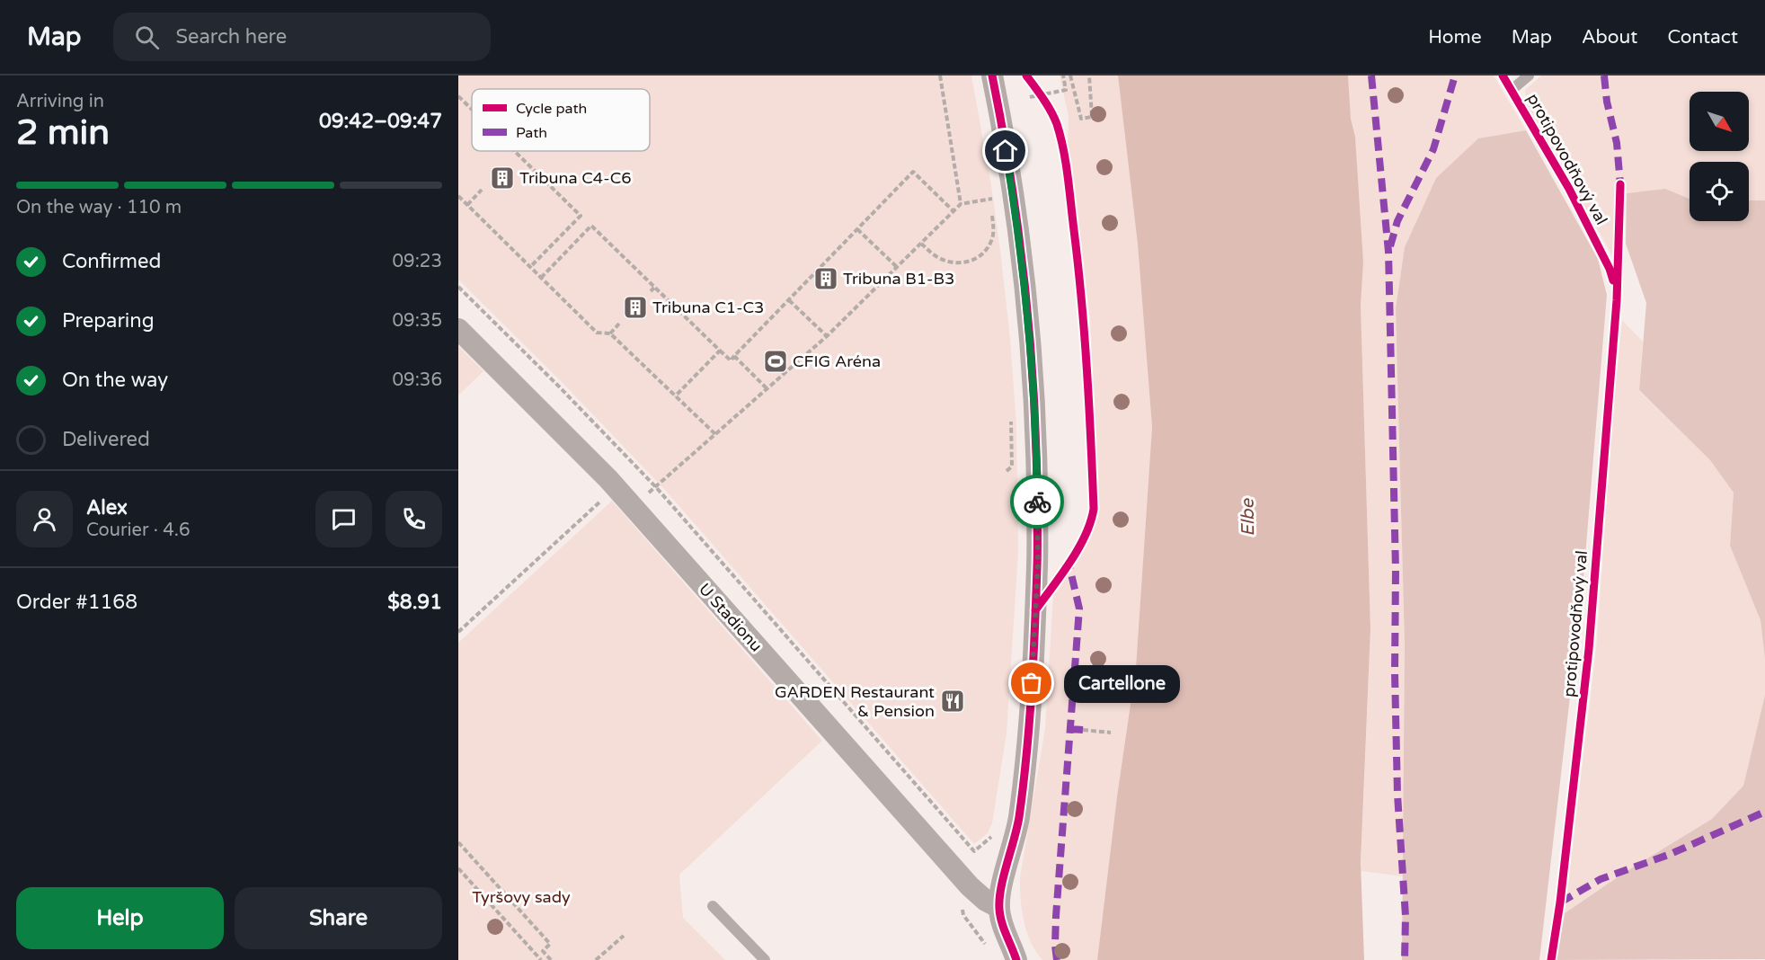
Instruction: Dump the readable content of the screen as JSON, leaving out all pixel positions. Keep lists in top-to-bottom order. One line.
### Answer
{"streets":{"street":["U Stadionu"],"cycle path":["protipovodňový val"]},"water":["Elbe"],"parks":["Tyršovy sady"],"places":{"building":["Tribuna C4-C6","Tribuna B1-B3","Tribuna C1-C3"],"sports":["CFIG Aréna"],"other":["Cartellone"],"restaurant":["GARDEN Restaurant & Pension"]},"legend":["Cycle path","Path"],"north":"bottom right","page":{"header":"Map","search":"Search here","nav":["Home","Map","About","Contact"],"heading":["2 min","Arriving in","09:42–09:47"],"panel":["Alex","Courier · 4.6","Order #1168","$8.91"],"bar":"On the way · 110 m","list":[["Confirmed","09:23"],["Preparing","09:35"],["On the way","09:36"],"Delivered"],"bubble":"Cartellone","buttons":["Help","Share"]}}
